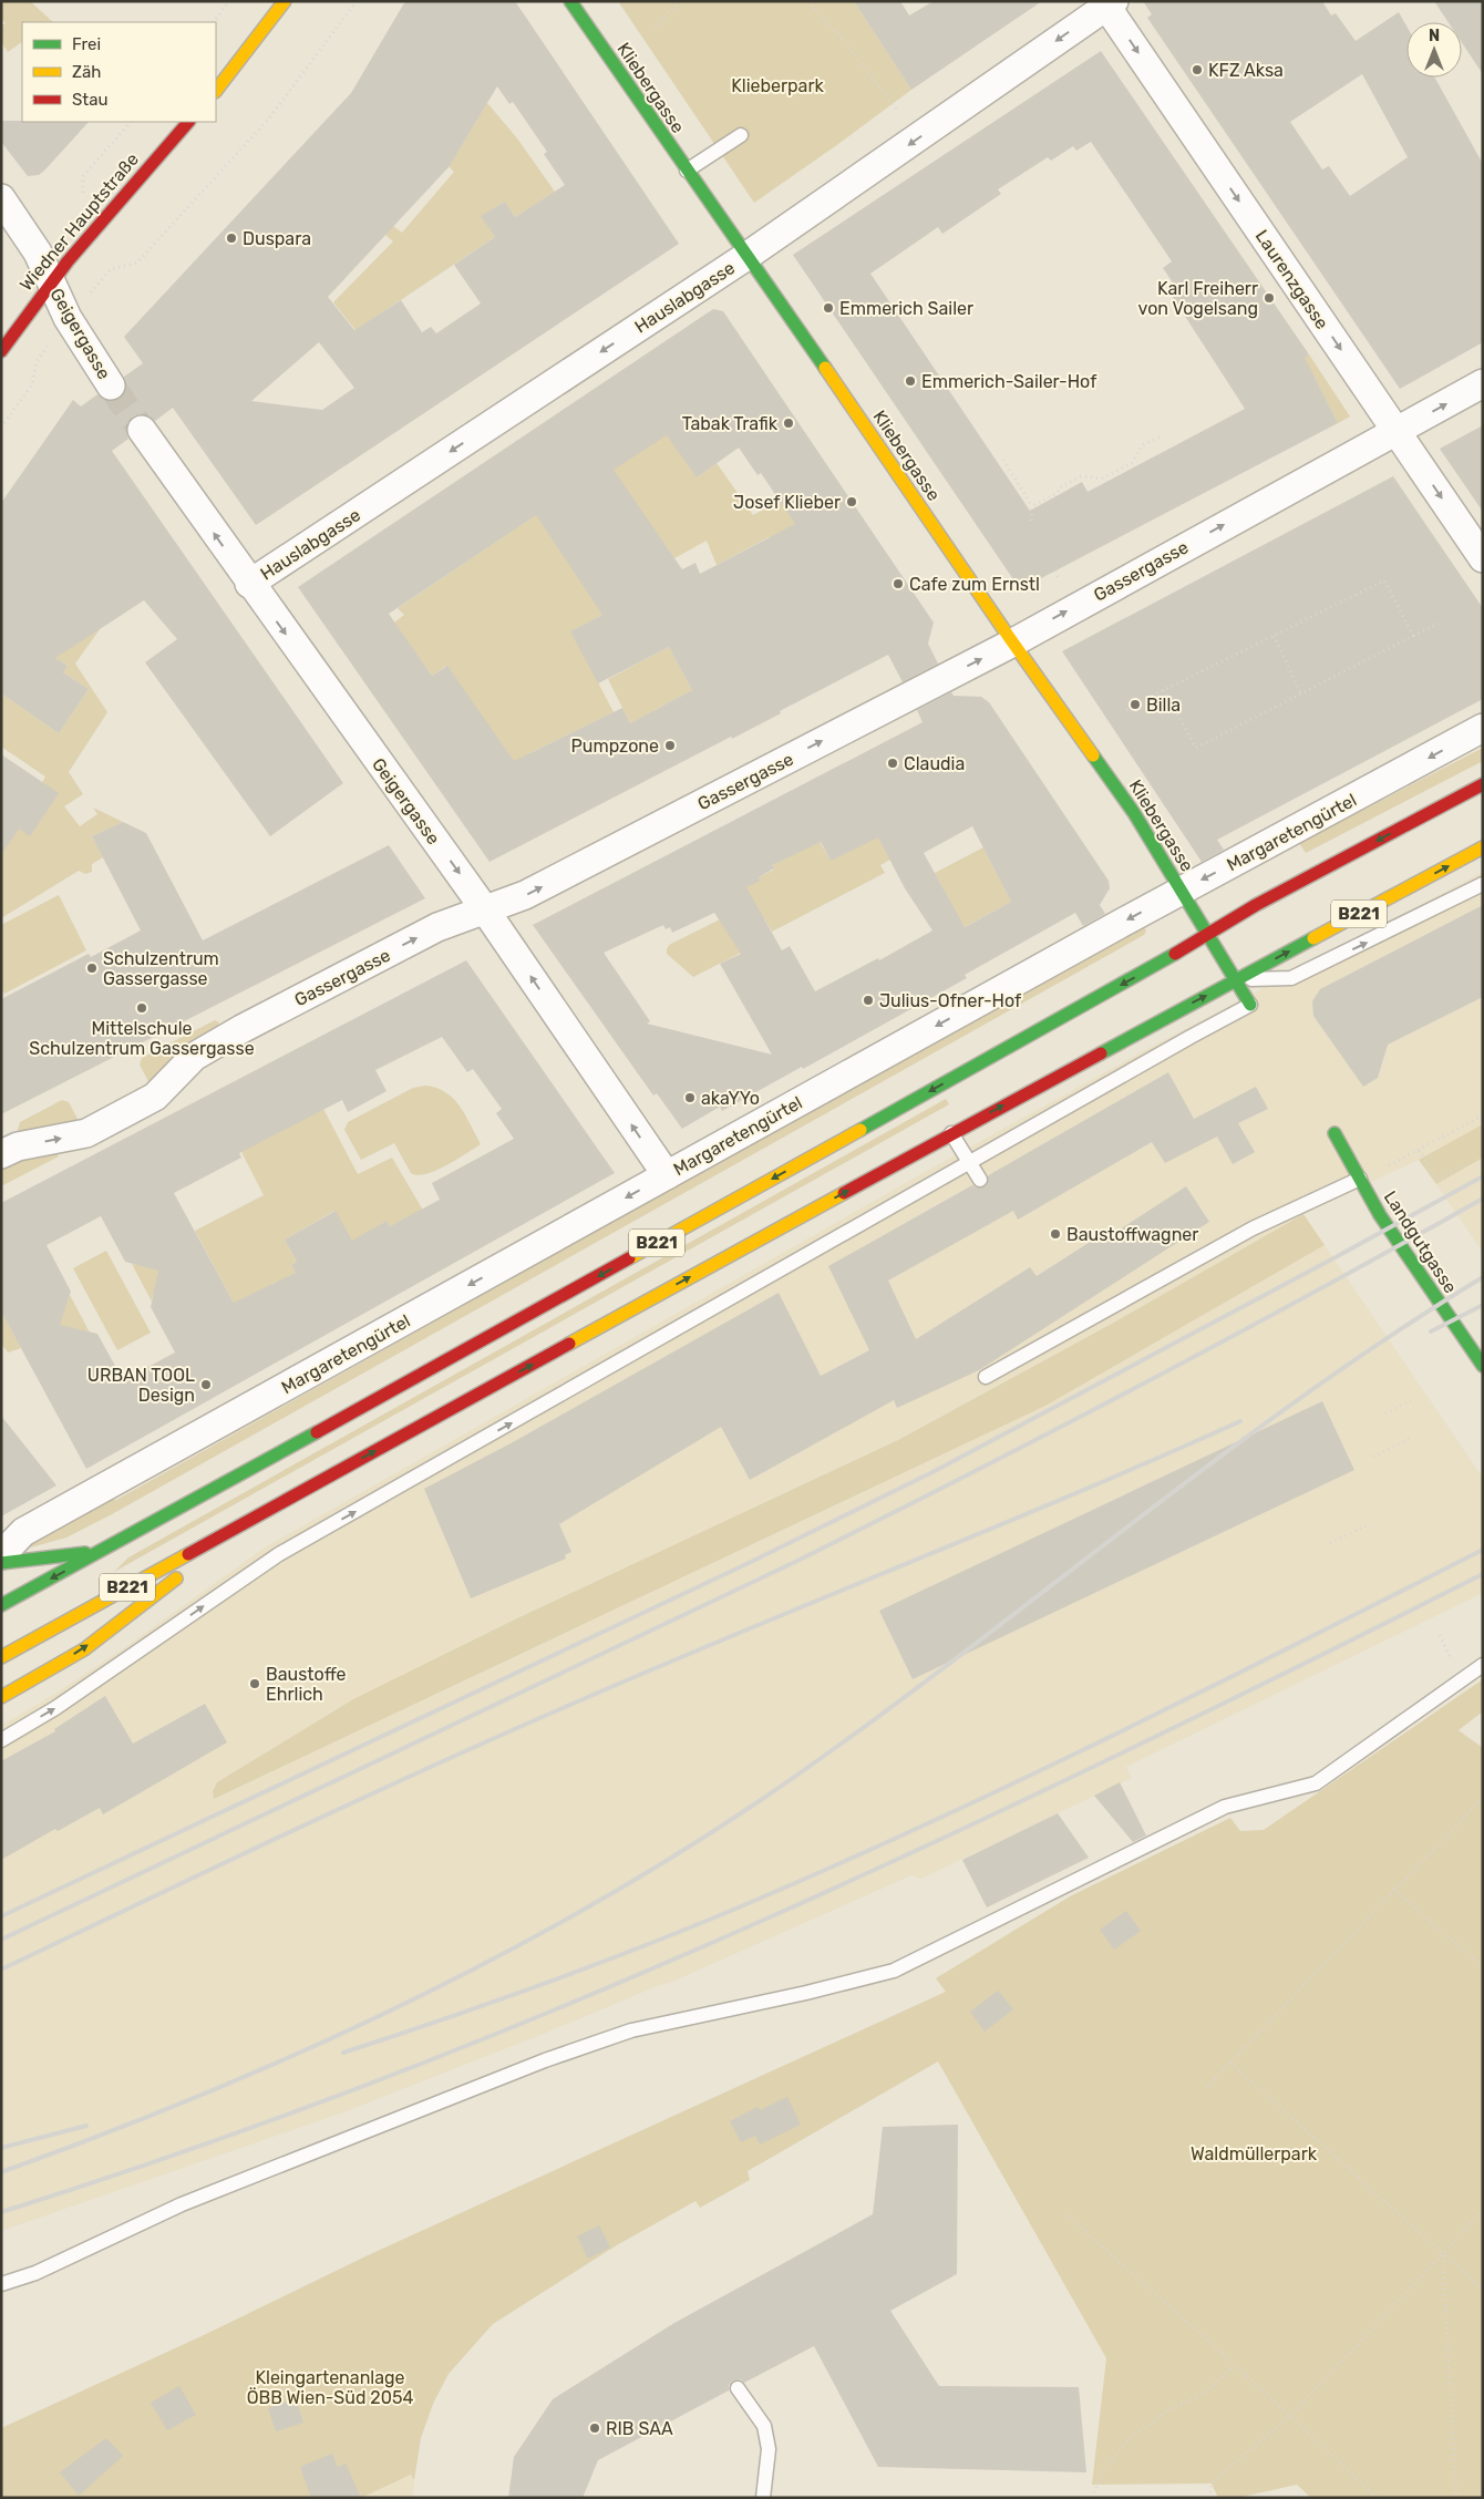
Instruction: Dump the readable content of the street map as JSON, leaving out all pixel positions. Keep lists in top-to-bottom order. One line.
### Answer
{"streets":{"main road":["Kliebergasse","Wiedner Hauptstraße","B221","Landgutgasse"],"street":["Laurenzgasse","Hauslabgasse","Geigergasse","Gassergasse","Margaretengürtel"]},"crossings":[["Kliebergasse","Hauslabgasse"],["Kliebergasse","Gassergasse"],["Kliebergasse","Margaretengürtel"],["Kliebergasse","B221"],["Wiedner Hauptstraße","Geigergasse"],["Laurenzgasse","Hauslabgasse"],["Laurenzgasse","Gassergasse"],["Hauslabgasse","Geigergasse"],["Geigergasse","Gassergasse"],["Geigergasse","Margaretengürtel"]],"one_way":["Laurenzgasse","Hauslabgasse","Gassergasse","Margaretengürtel"],"parks":["Klieberpark","Waldmüllerpark","Kleingartenanlage ÖBB Wien-Süd 2054"],"places":["KFZ Aksa","Duspara","Karl Freiherr von Vogelsang","Emmerich Sailer","Emmerich-Sailer-Hof","Tabak Trafik","Josef Klieber","Cafe zum Ernstl","Billa","Pumpzone","Claudia","Schulzentrum Gassergasse","Julius-Ofner-Hof","Mittelschule Schulzentrum Gassergasse","akaYYo","Baustoffwagner","URBAN TOOL Design","Baustoffe Ehrlich","RIB SAA"],"legend":["Frei","Zäh","Stau"],"north":"top"}
